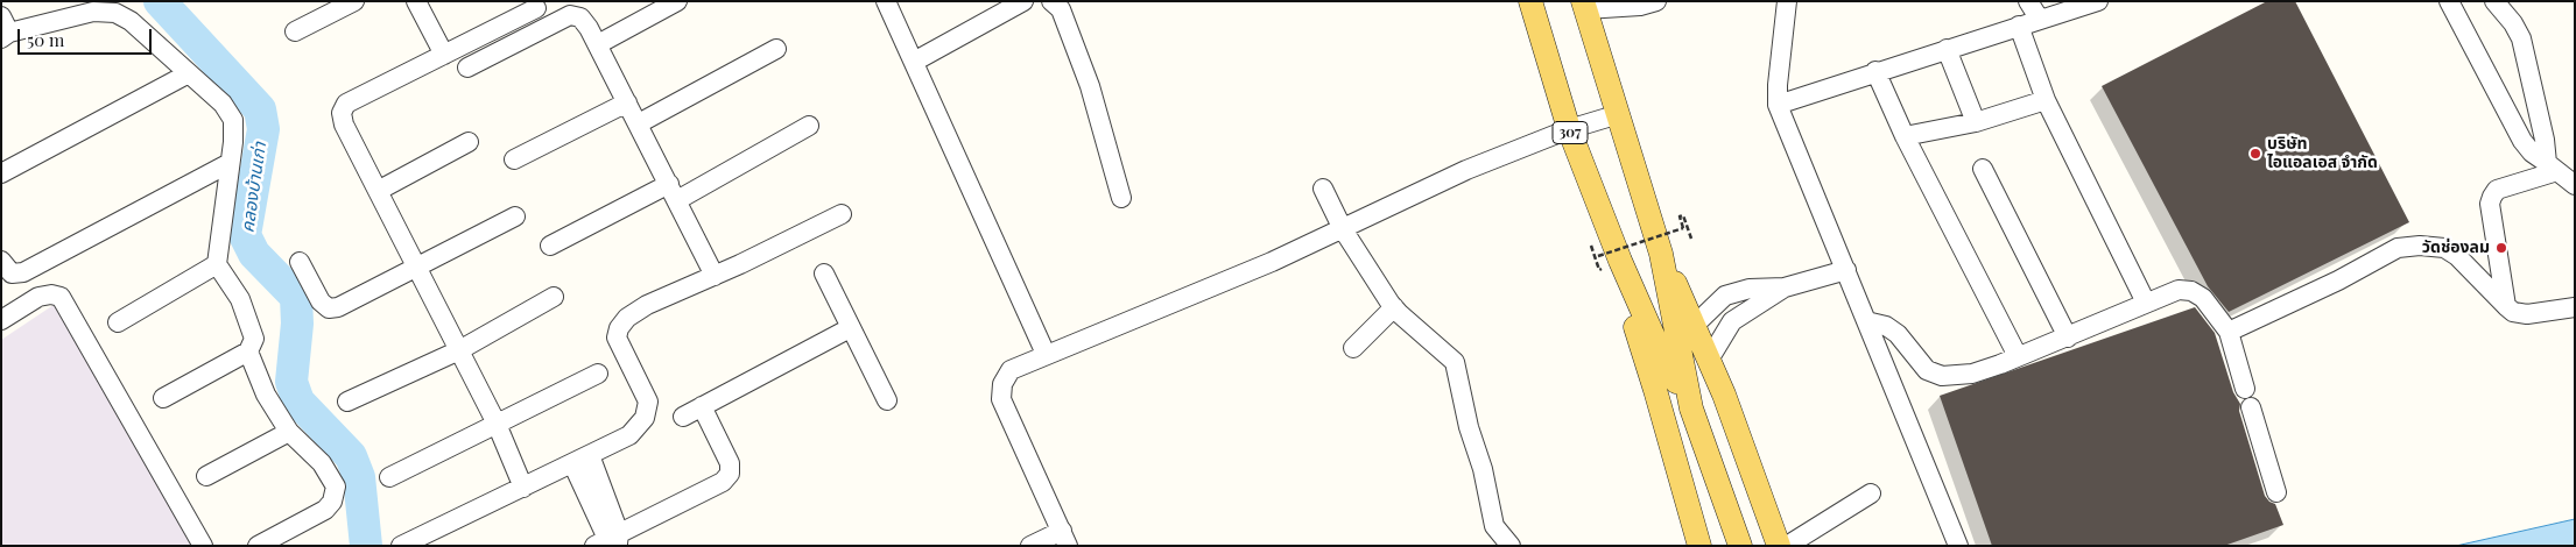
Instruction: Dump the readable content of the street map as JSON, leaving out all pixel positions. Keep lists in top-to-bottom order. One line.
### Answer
{"streets":{"main road":["307"]},"water":["คลองบ้านเก่า"],"places":["บริษัท ไอแอลเอส จำกัด","วัดช่องลม"],"scale_bar":"50 m"}
